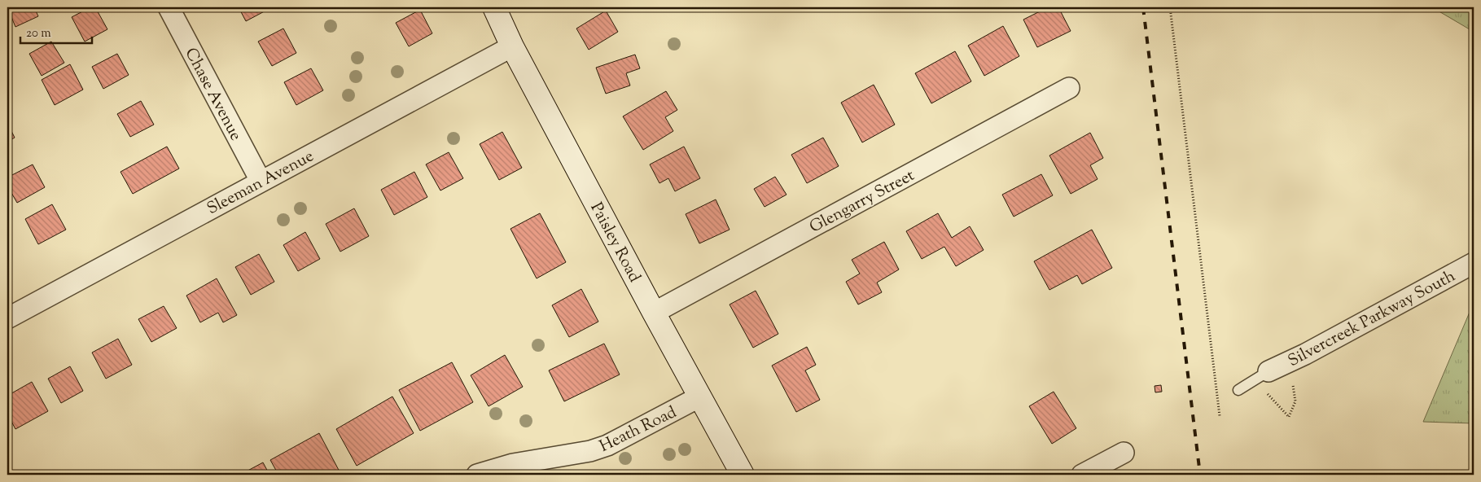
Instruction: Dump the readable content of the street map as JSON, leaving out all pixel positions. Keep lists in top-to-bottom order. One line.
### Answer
{"streets":{"main road":["Paisley Road"],"street":["Chase Avenue","Sleeman Avenue","Glengarry Street","Silvercreek Parkway South","Heath Road"]},"crossings":[["Chase Avenue","Sleeman Avenue"],["Sleeman Avenue","Paisley Road"],["Glengarry Street","Paisley Road"],["Paisley Road","Heath Road"]],"scale_bar":"20 m"}
